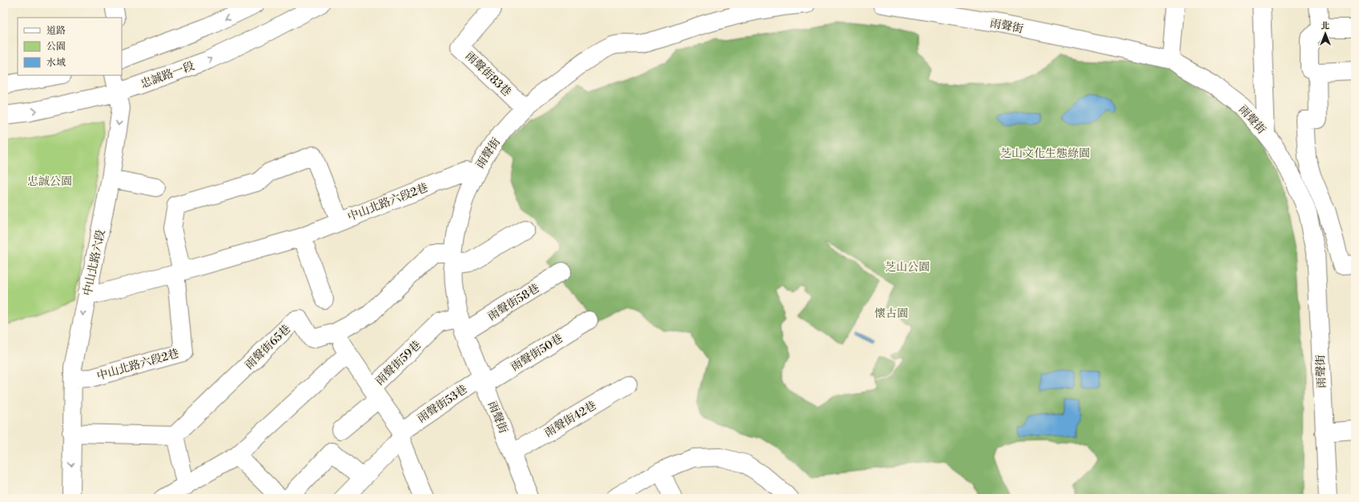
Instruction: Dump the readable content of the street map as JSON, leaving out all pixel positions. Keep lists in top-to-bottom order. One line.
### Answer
{"streets":{"street":["雨聲街","雨聲街83巷","忠誠路一段","中山北路六段2巷","中山北路六段","雨聲街58巷","雨聲街65巷","雨聲街50巷","雨聲街59巷","雨聲街53巷","雨聲街42巷"]},"crossings":[["雨聲街","雨聲街83巷"],["雨聲街","中山北路六段2巷"],["雨聲街","雨聲街58巷"],["雨聲街","雨聲街65巷"],["雨聲街","雨聲街50巷"],["雨聲街","雨聲街59巷"],["雨聲街","雨聲街53巷"],["雨聲街","雨聲街42巷"],["忠誠路一段","中山北路六段"],["中山北路六段2巷","中山北路六段"],["雨聲街58巷","雨聲街59巷"],["雨聲街65巷","雨聲街59巷"],["雨聲街50巷","雨聲街53巷"]],"one_way":["中山北路六段"],"parks":["芝山文化生態綠園","忠誠公園","芝山公園","懷古園"],"legend":["道路","公園","水域"],"north":"top"}
